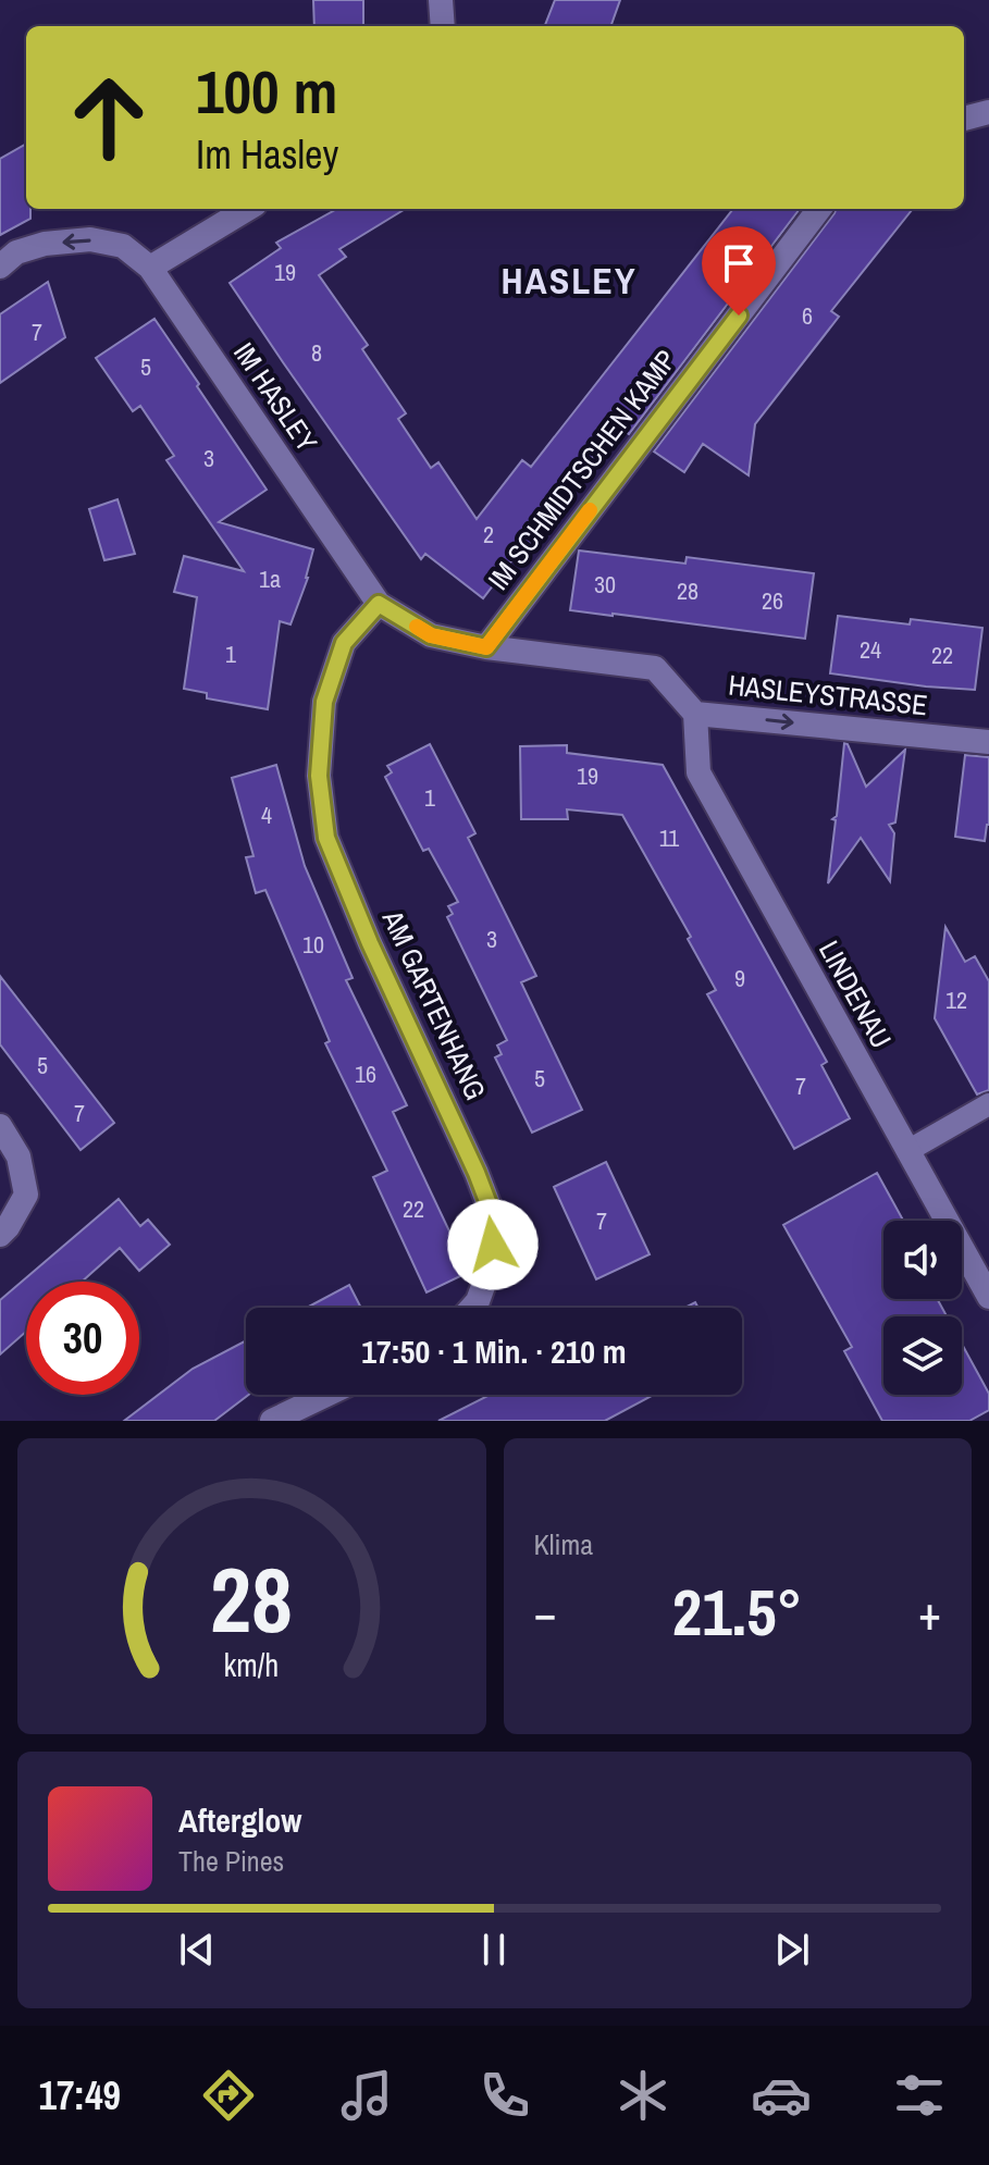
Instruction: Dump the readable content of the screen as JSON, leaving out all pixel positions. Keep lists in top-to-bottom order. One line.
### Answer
{"streets":{"street":["IM HASLEY","IM SCHMIDTSCHEN KAMP","HASLEYSTRASSE","LINDENAU","AM GARTENHANG"]},"crossings":[["IM HASLEY","HASLEYSTRASSE"],["IM HASLEY","AM GARTENHANG"],["IM SCHMIDTSCHEN KAMP","HASLEYSTRASSE"],["HASLEYSTRASSE","LINDENAU"],["HASLEYSTRASSE","AM GARTENHANG"]],"one_way":["HASLEYSTRASSE"],"districts":["HASLEY"],"house_numbers":["19","6","7","8","5","3","2","1a","30","28","26","24","1","22","19","1","4","11","3","10","9","12","5","16","5","7","7","22","7"],"page":{"turn":["100 m","Im Hasley"],"limit":"30","trip":"17:50 · 1 Min. · 210 m","tile":"Klima","heat":["−","21.5°","+"],"song":["Afterglow","The Pines"],"tabs":"17:49","gauge":["28","km/h"]}}
